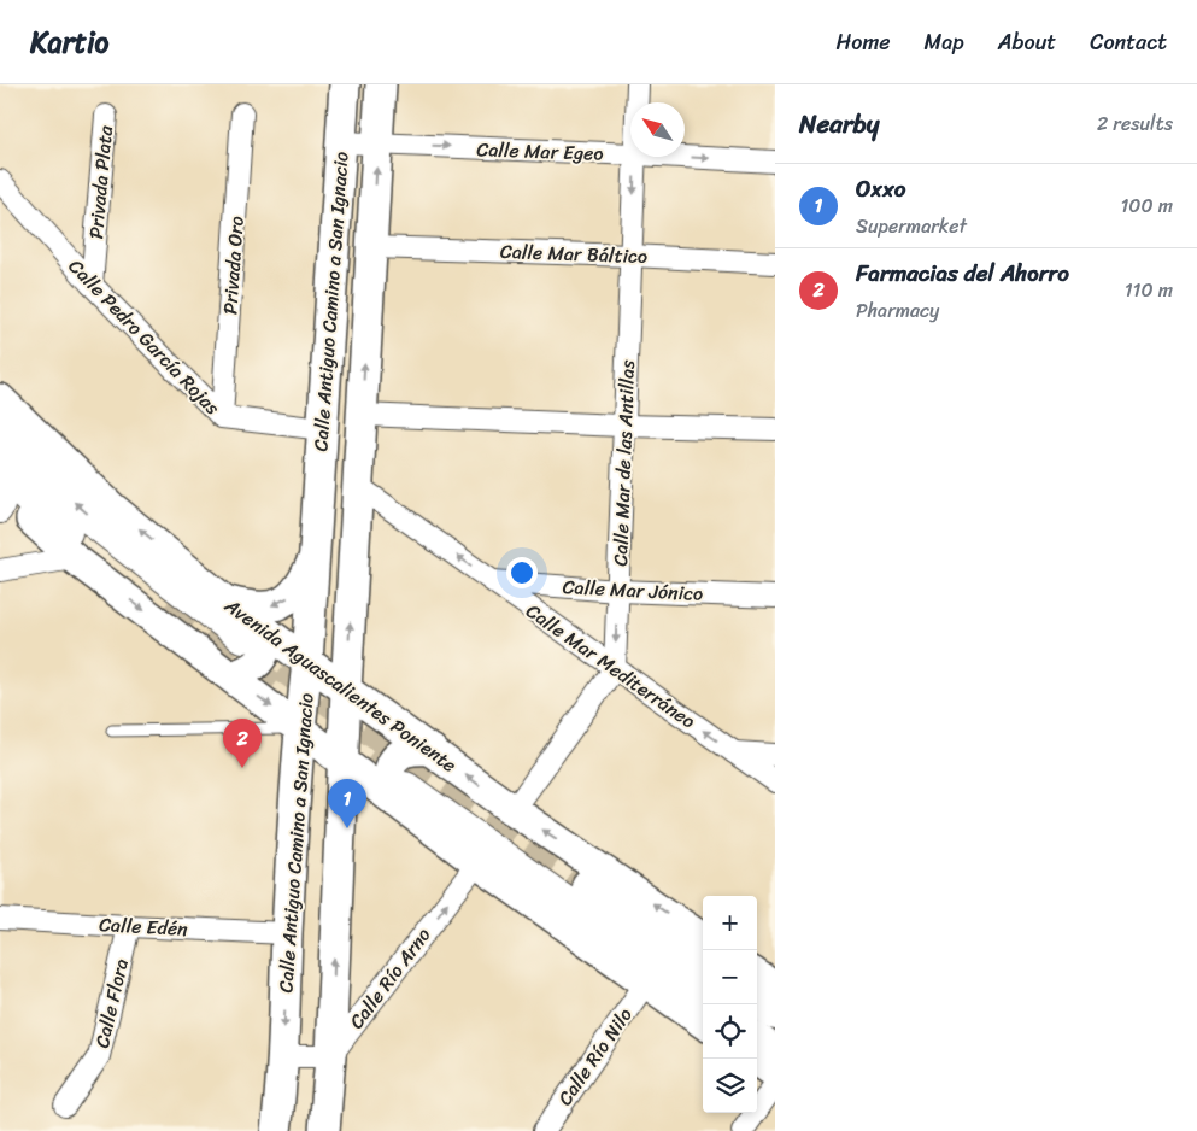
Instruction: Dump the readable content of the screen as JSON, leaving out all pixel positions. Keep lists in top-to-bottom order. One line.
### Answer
{"streets":{"main road":["Calle Antiguo Camino a San Ignacio","Avenida Aguascalientes Poniente"],"street":["Calle Mar Egeo","Privada Plata","Calle Mar Báltico","Privada Oro","Calle Pedro García Rojas","Calle Mar de las Antillas","Calle Mar Jónico","Calle Mar Mediterráneo","Calle Edén","Calle Río Arno","Calle Flora","Calle Río Nilo"]},"crossings":[["Calle Mar Egeo","Calle Antiguo Camino a San Ignacio"],["Privada Plata","Calle Pedro García Rojas"],["Calle Mar Báltico","Calle Antiguo Camino a San Ignacio"],["Calle Mar Báltico","Calle Mar de las Antillas"],["Privada Oro","Calle Pedro García Rojas"],["Calle Antiguo Camino a San Ignacio","Calle Pedro García Rojas"],["Calle Antiguo Camino a San Ignacio","Calle Mar Mediterráneo"],["Calle Antiguo Camino a San Ignacio","Avenida Aguascalientes Poniente"],["Calle Antiguo Camino a San Ignacio","Calle Edén"],["Calle Antiguo Camino a San Ignacio","Calle Río Arno"],["Calle Mar de las Antillas","Calle Mar Jónico"],["Calle Mar de las Antillas","Calle Mar Mediterráneo"],["Calle Mar Jónico","Calle Mar Mediterráneo"],["Calle Edén","Calle Flora"]],"one_way":["Calle Mar Egeo","Calle Mar Mediterráneo","Calle Río Arno"],"north":"top left","page":{"header":"Kartio","nav":["Home","Map","About","Contact"],"heading":["Nearby","2 results"],"list":[{"mark":"1","name":"Oxxo","note":"Supermarket","value":"100 m"},{"mark":"2","name":"Farmacias del Ahorro","note":"Pharmacy","value":"110 m"}],"pins":["2","1"],"map_buttons":["+","−"]}}
